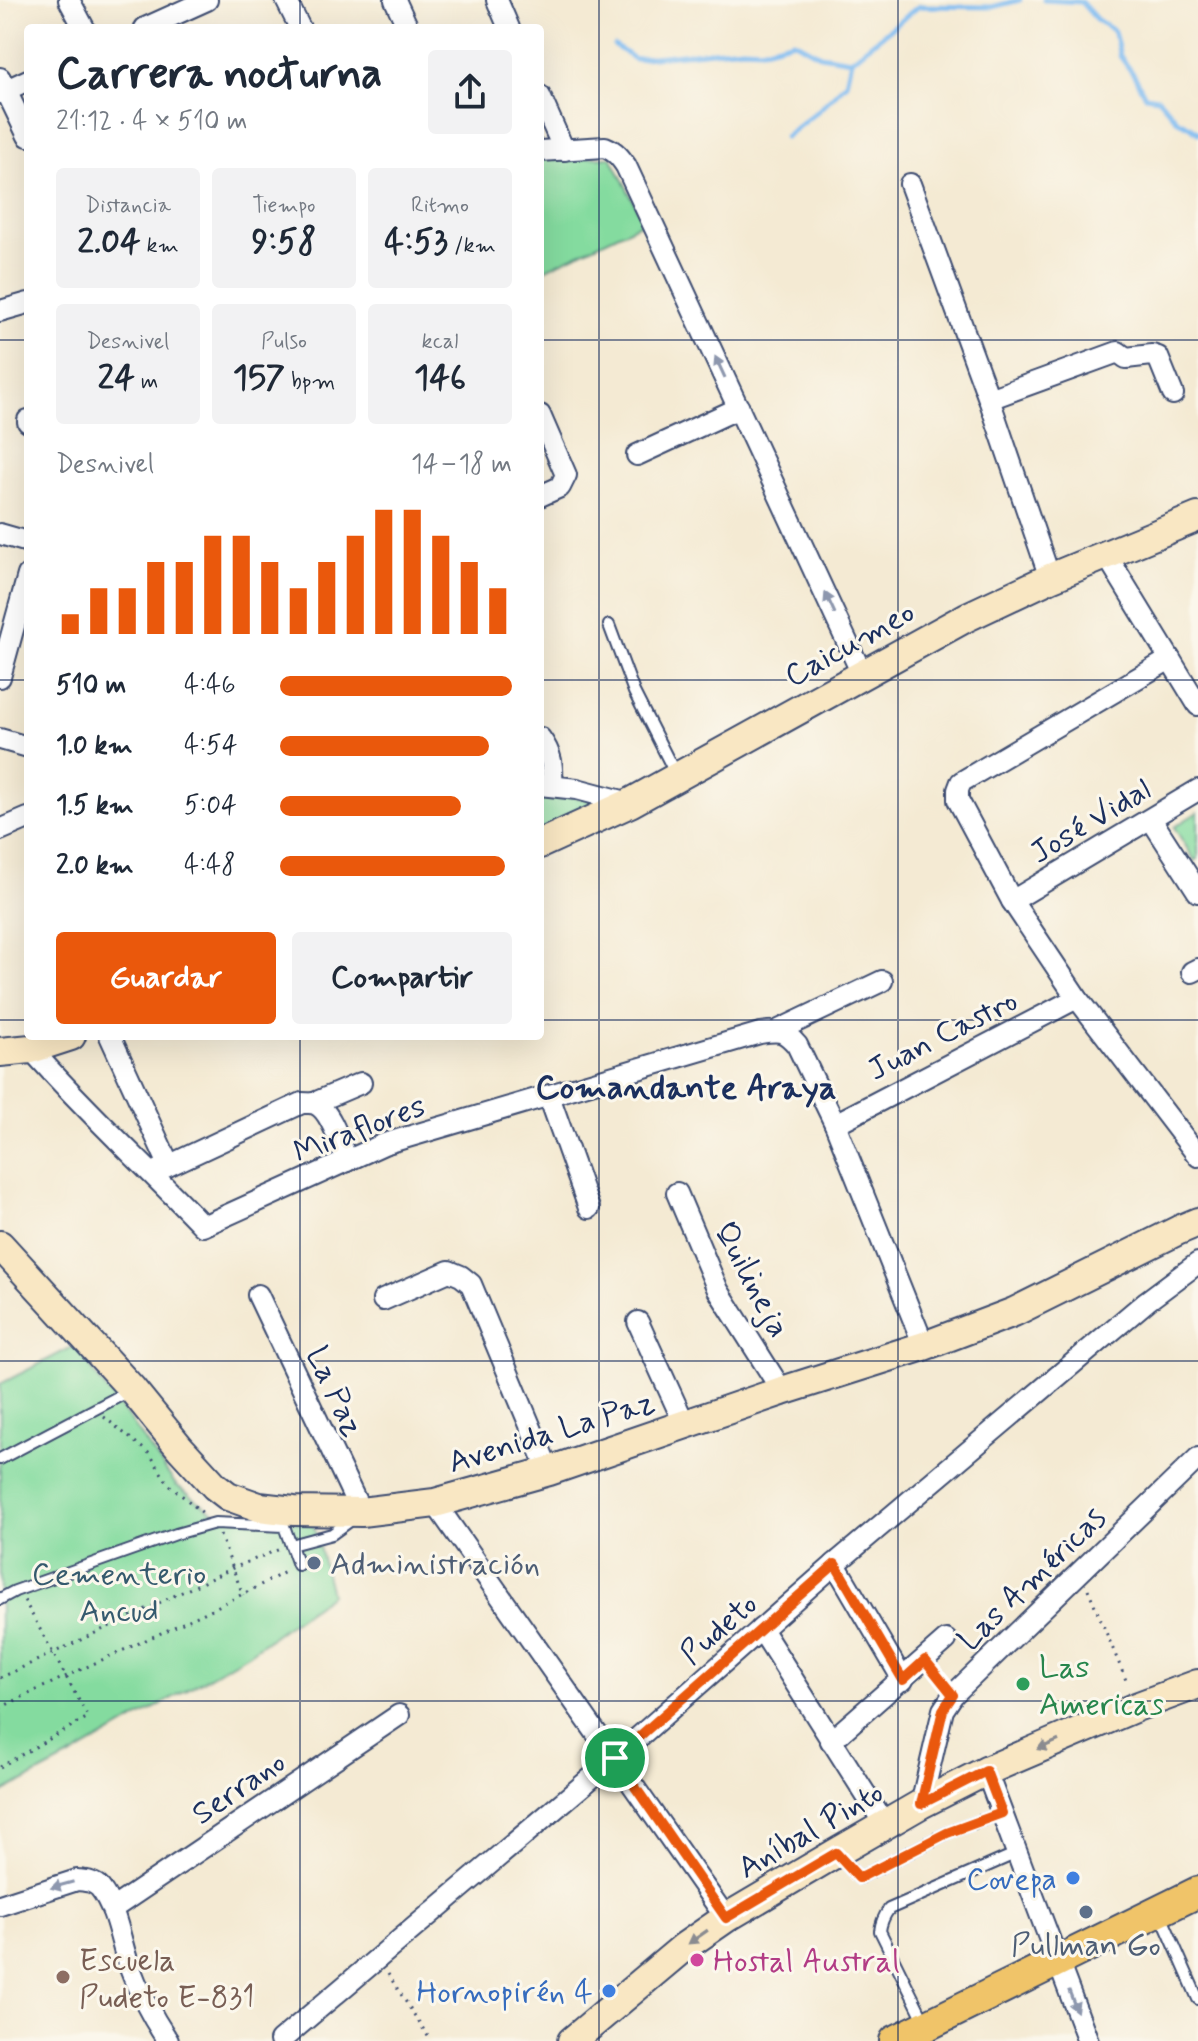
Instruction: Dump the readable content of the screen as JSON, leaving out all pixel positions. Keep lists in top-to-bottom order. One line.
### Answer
{"streets":{"street":["Caicumeo","José Vidal","Juan Castro","Miraflores","Quilineja","La Paz","Avenida La Paz","Las Américas","Pudeto","Serrano","Aníbal Pinto"]},"crossings":[["Quilineja","Avenida La Paz"],["La Paz","Avenida La Paz"],["Las Américas","Aníbal Pinto"]],"one_way":["Aníbal Pinto"],"districts":["Comandante Araya"],"parks":["Cementerio Ancud"],"places":["Administración","Las Americas","Covepa","Pullman Go","Hostal Austral","Escuela Pudeto E-831","Hornopirén 4"],"page":{"heading":["Carrera nocturna","21:12 · 4 × 510 m"],"stats":[["Distancia","2.04 km"],["Tiempo","9:58"],["Ritmo","4:53 /km"],["Desnivel","24 m"],["Pulso","157 bpm"],["kcal","146"]],"chart":["Desnivel","14–18 m"],"list":[{"name":"510 m","note":"4:46"},{"name":"1.0 km","note":"4:54"},{"name":"1.5 km","note":"5:04"},{"name":"2.0 km","note":"4:48"}],"buttons":["Guardar","Compartir"]}}
